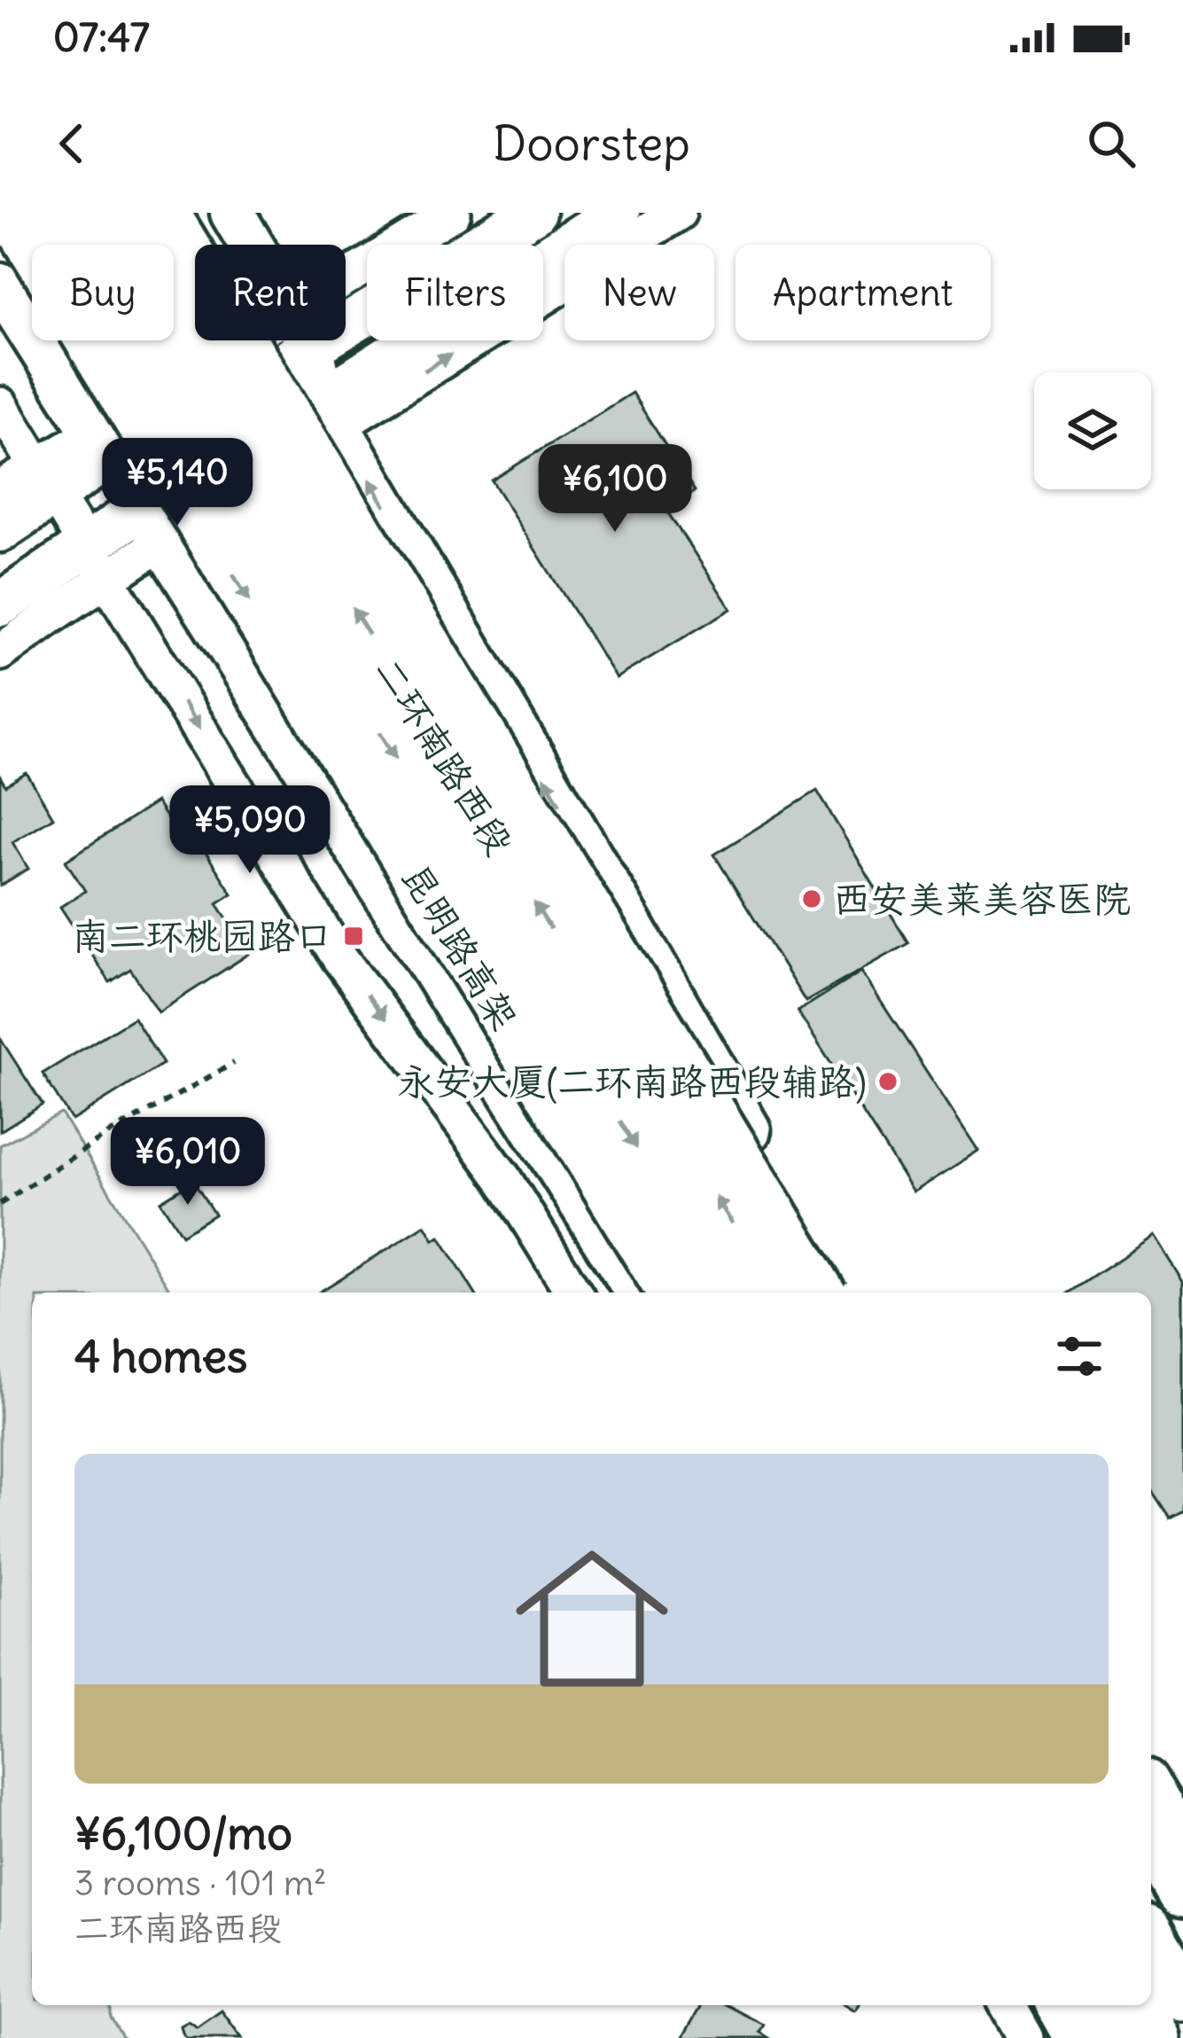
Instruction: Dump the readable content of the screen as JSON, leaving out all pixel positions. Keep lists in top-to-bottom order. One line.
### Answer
{"streets":{"highway":["二环南路西段","昆明路高架"]},"places":{"other":["西安美莱美容医院","永安大厦(二环南路西段辅路)"],"transit":["南二环桃园路口"]},"page":{"status":"07:47","header":"Doorstep","chip":["Buy","Rent","Filters","New","Apartment"],"price":["¥5,140","¥6,100","¥5,090","¥6,010"],"heading":"4 homes","list":[{"name":"¥6,100/mo","note":"3 rooms · 101 m² · 二环南路西段"}]}}
